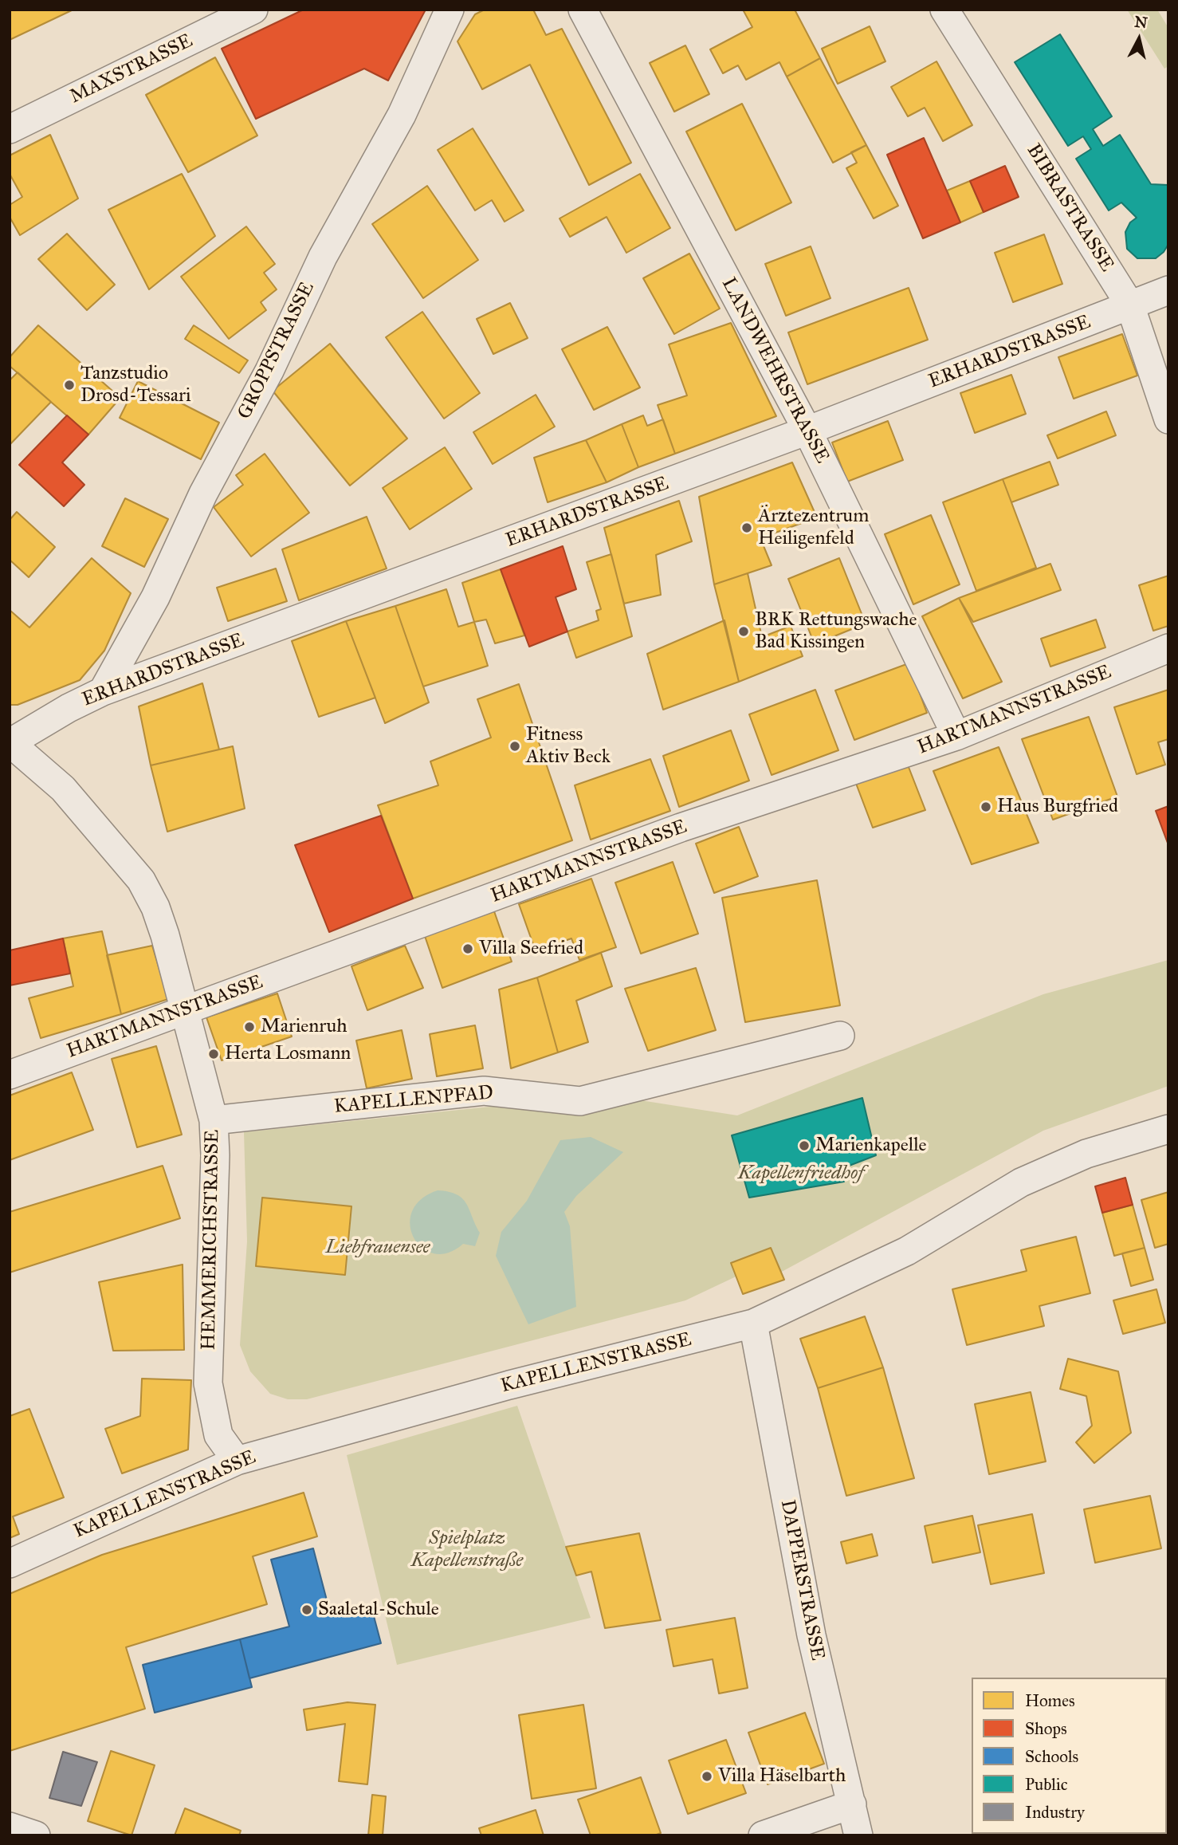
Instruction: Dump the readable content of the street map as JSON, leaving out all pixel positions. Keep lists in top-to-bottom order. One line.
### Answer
{"streets":{"street":["MAXSTRASSE","BIBRASTRASSE","GROPPSTRASSE","ERHARDSTRASSE","LANDWEHRSTRASSE","HARTMANNSTRASSE","KAPELLENPFAD","HEMMERICHSTRASSE","KAPELLENSTRASSE","DAPPERSTRASSE"]},"crossings":[["BIBRASTRASSE","ERHARDSTRASSE"],["GROPPSTRASSE","ERHARDSTRASSE"],["ERHARDSTRASSE","LANDWEHRSTRASSE"],["ERHARDSTRASSE","HEMMERICHSTRASSE"],["LANDWEHRSTRASSE","HARTMANNSTRASSE"],["HARTMANNSTRASSE","HEMMERICHSTRASSE"],["KAPELLENPFAD","HEMMERICHSTRASSE"],["HEMMERICHSTRASSE","KAPELLENSTRASSE"],["KAPELLENSTRASSE","DAPPERSTRASSE"]],"parks":["Kapellenfriedhof","Liebfrauensee","Spielplatz Kapellenstraße"],"places":["Tanzstudio Drosd-Tessari","Ärztezentrum Heiligenfeld","BRK Rettungswache Bad Kissingen","Fitness Aktiv Beck","Haus Burgfried","Villa Seefried","Marienruh","Herta Losmann","Marienkapelle","Saaletal-Schule","Villa Häselbarth"],"legend":["Homes","Shops","Schools","Public","Industry"],"north":"top"}
